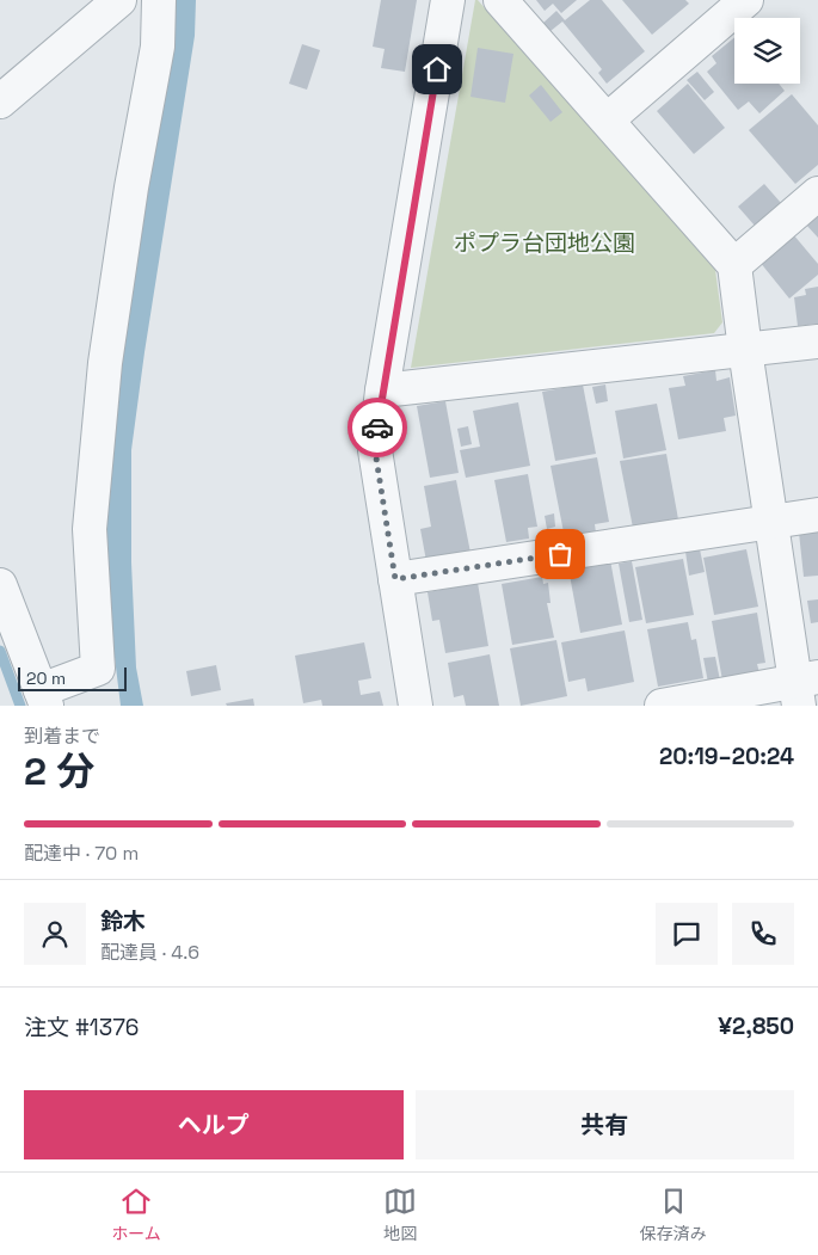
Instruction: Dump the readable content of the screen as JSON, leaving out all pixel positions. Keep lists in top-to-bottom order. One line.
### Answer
{"parks":["ポプラ台団地公園"],"scale_bar":"20 m","page":{"scale":"20 m","heading":["2 分","到着まで","20:19–20:24"],"panel":["鈴木","配達員 · 4.6","注文 #1376","¥2,850"],"bar":"配達中 · 70 m","buttons":["ヘルプ","共有"],"tabs":["ホーム","地図","保存済み"]}}
